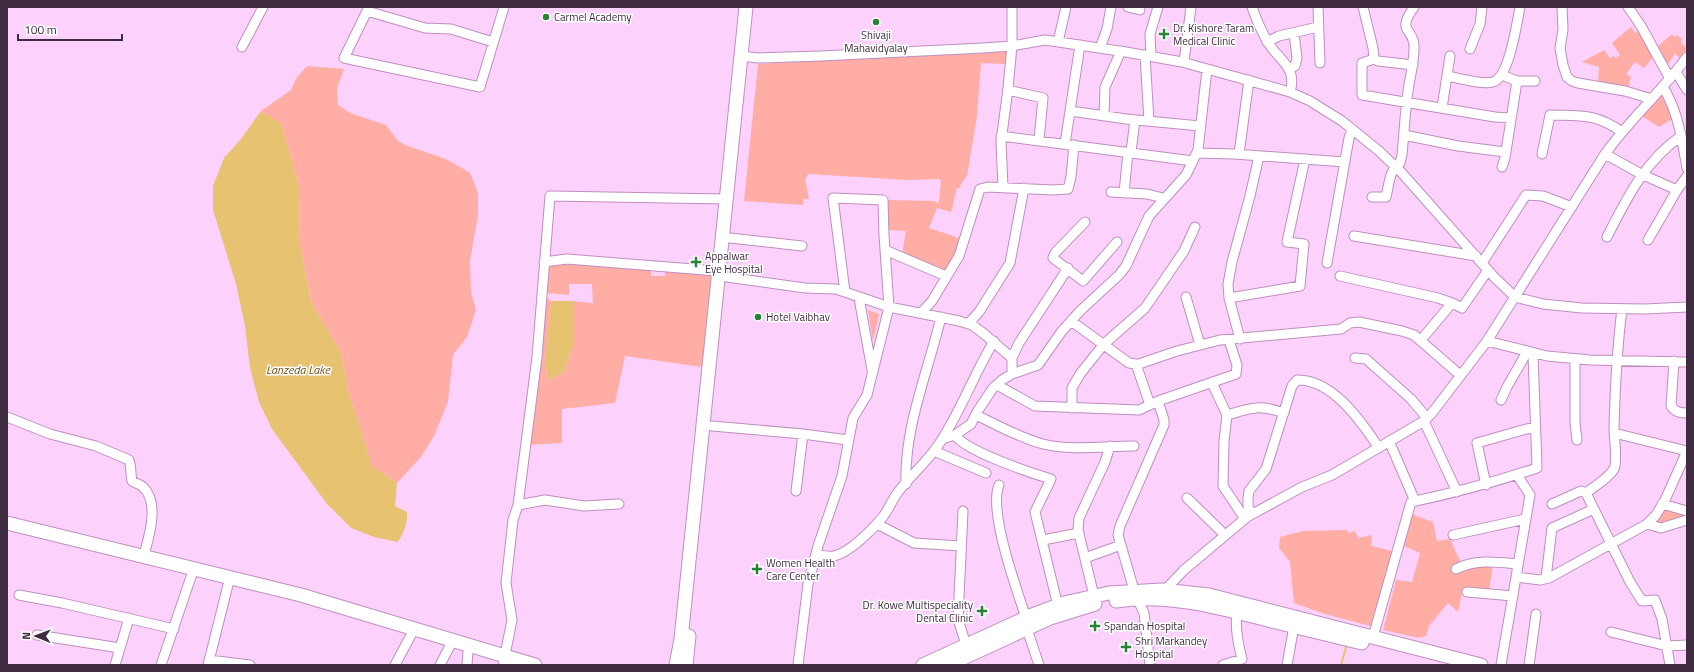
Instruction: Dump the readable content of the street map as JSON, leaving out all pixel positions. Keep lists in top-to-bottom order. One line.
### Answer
{"water":["Lanzeda Lake"],"places":{"other":["Carmel Academy","Shivaji Mahavidyalay","Hotel Vaibhav"],"health":["Dr. Kishore Taram Medical Clinic","Appalwar Eye Hospital","Women Health Care Center","Dr. Kowe Multispeciality Dental Clinic","Spandan Hospital","Shri Markandey Hospital"]},"scale_bar":"100 m","north":"left"}
